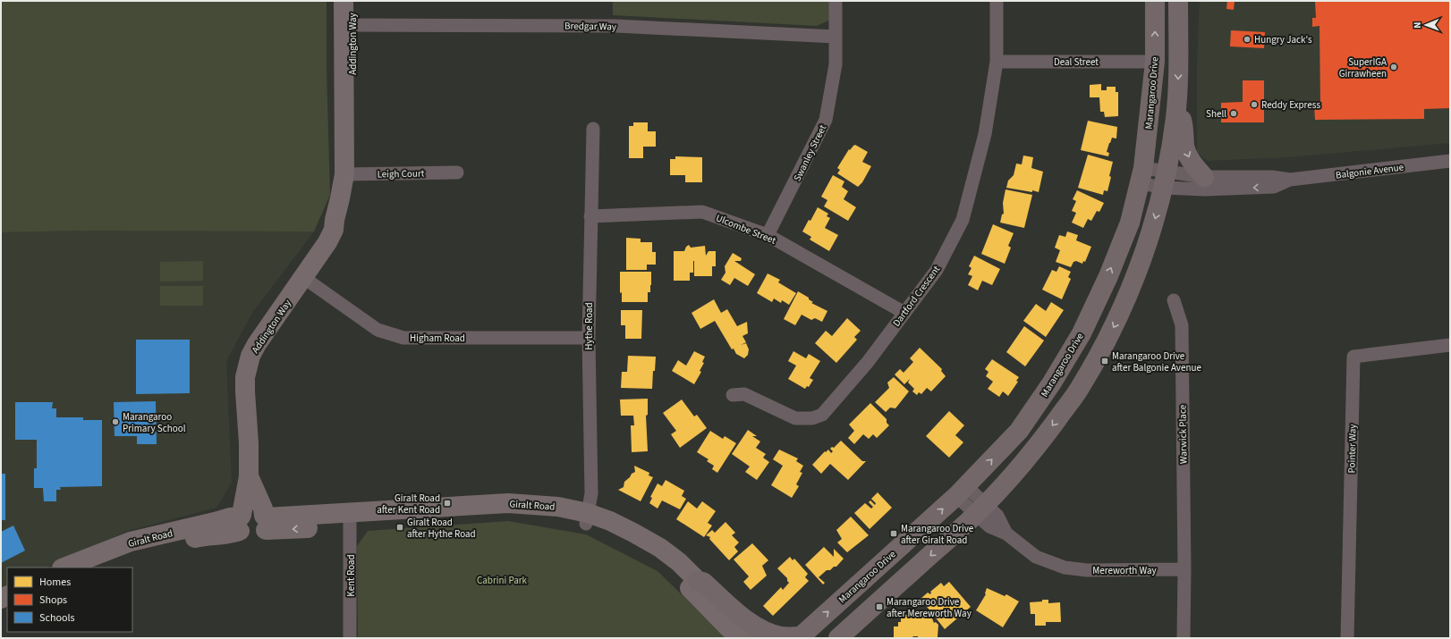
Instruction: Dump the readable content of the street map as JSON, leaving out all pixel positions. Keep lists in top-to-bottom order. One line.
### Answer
{"streets":{"main road":["Marangaroo Drive"],"street":["Bredgar Way","Addington Way","Deal Street","Swanley Street","Balgonie Avenue","Leigh Court","Ulcombe Street","Dartford Crescent","Hythe Road","Higham Road","Warwick Place","Pointer Way","Giralt Road","Mereworth Way","Kent Road"]},"crossings":[["Bredgar Way","Addington Way"],["Bredgar Way","Swanley Street"],["Addington Way","Leigh Court"],["Addington Way","Higham Road"],["Addington Way","Giralt Road"],["Deal Street","Marangaroo Drive"],["Deal Street","Dartford Crescent"],["Marangaroo Drive","Balgonie Avenue"],["Marangaroo Drive","Mereworth Way"],["Swanley Street","Ulcombe Street"],["Ulcombe Street","Dartford Crescent"],["Ulcombe Street","Hythe Road"],["Hythe Road","Higham Road"],["Hythe Road","Giralt Road"],["Warwick Place","Mereworth Way"],["Giralt Road","Kent Road"]],"parks":["Cabrini Park"],"places":{"other":["Hungry Jack's","SuperIGA Girrawheen","Reddy Express","Shell","Marangaroo Primary School"],"transit":["Marangaroo Drive after Balgonie Avenue","Giralt Road after Kent Road","Giralt Road after Hythe Road","Marangaroo Drive after Giralt Road","Marangaroo Drive after Mereworth Way"]},"legend":["Homes","Shops","Schools"],"north":"left"}
